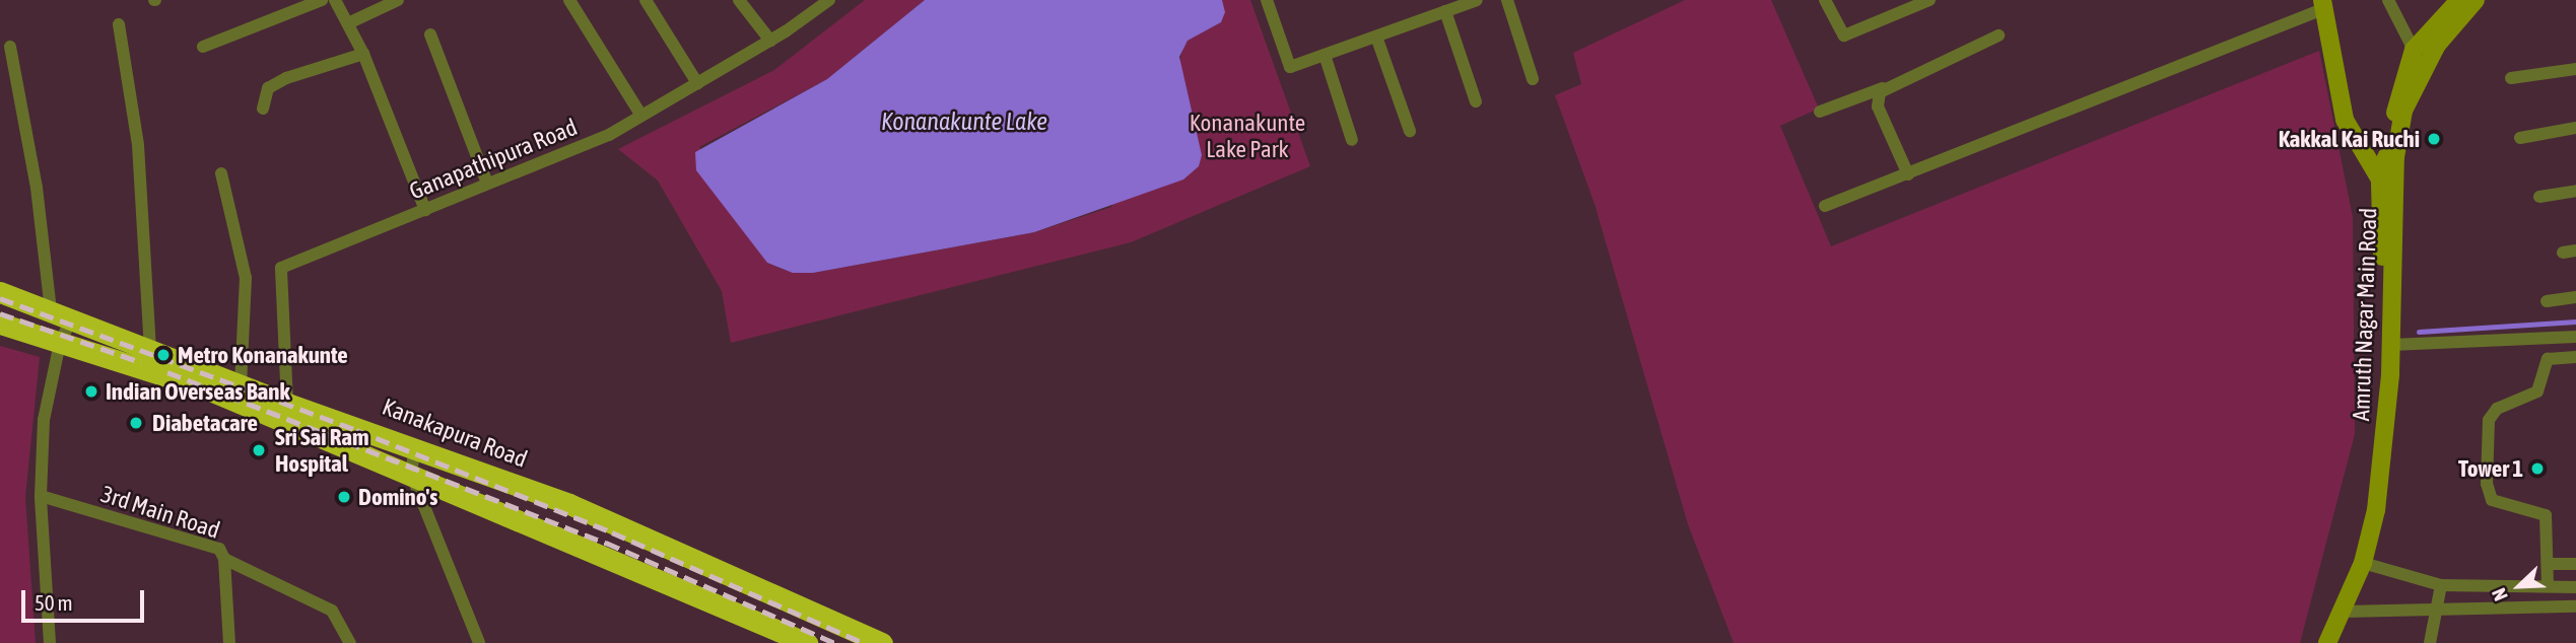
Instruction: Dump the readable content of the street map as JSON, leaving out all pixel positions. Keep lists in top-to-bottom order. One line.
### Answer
{"streets":{"highway":["Kanakapura Road"],"main road":["Amruth Nagar Main Road"],"street":["Ganapathipura Road","3rd Main Road"]},"crossings":[["Ganapathipura Road","Kanakapura Road"]],"water":["Konanakunte Lake"],"parks":["Konanakunte Lake Park"],"places":["Kakkal Kai Ruchi","Metro Konanakunte","Indian Overseas Bank","Diabetacare","Sri Sai Ram Hospital","Tower 1","Domino's"],"scale_bar":"50 m","north":"bottom left"}
